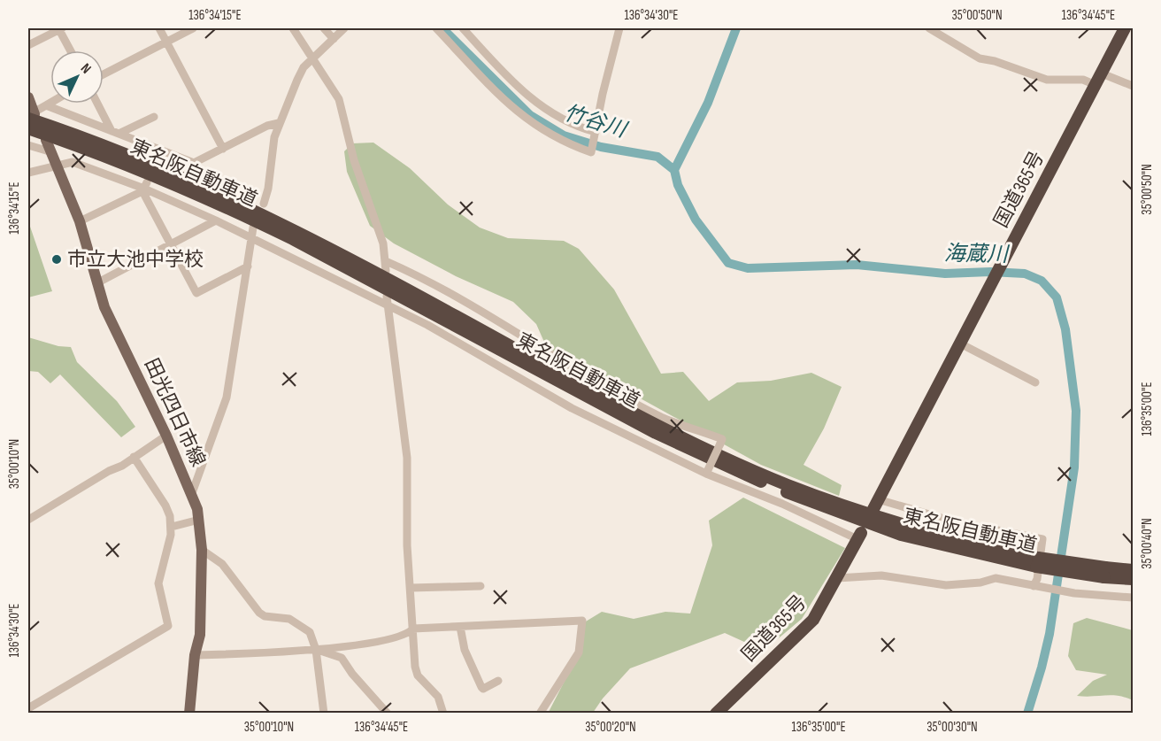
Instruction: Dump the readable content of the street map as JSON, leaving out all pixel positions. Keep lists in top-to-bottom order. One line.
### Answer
{"streets":{"highway":["東名阪自動車道","国道365号"],"main road":["田光四日市線"]},"water":["竹谷川","海蔵川"],"places":["市立大池中学校"],"north":"top right","coordinates":["136°34'15\"E","136°34'30\"E","35°00'50\"N","136°34'45\"E","136°35'00\"E","35°00'10\"N","35°00'40\"N","35°00'20\"N","35°00'30\"N"]}
